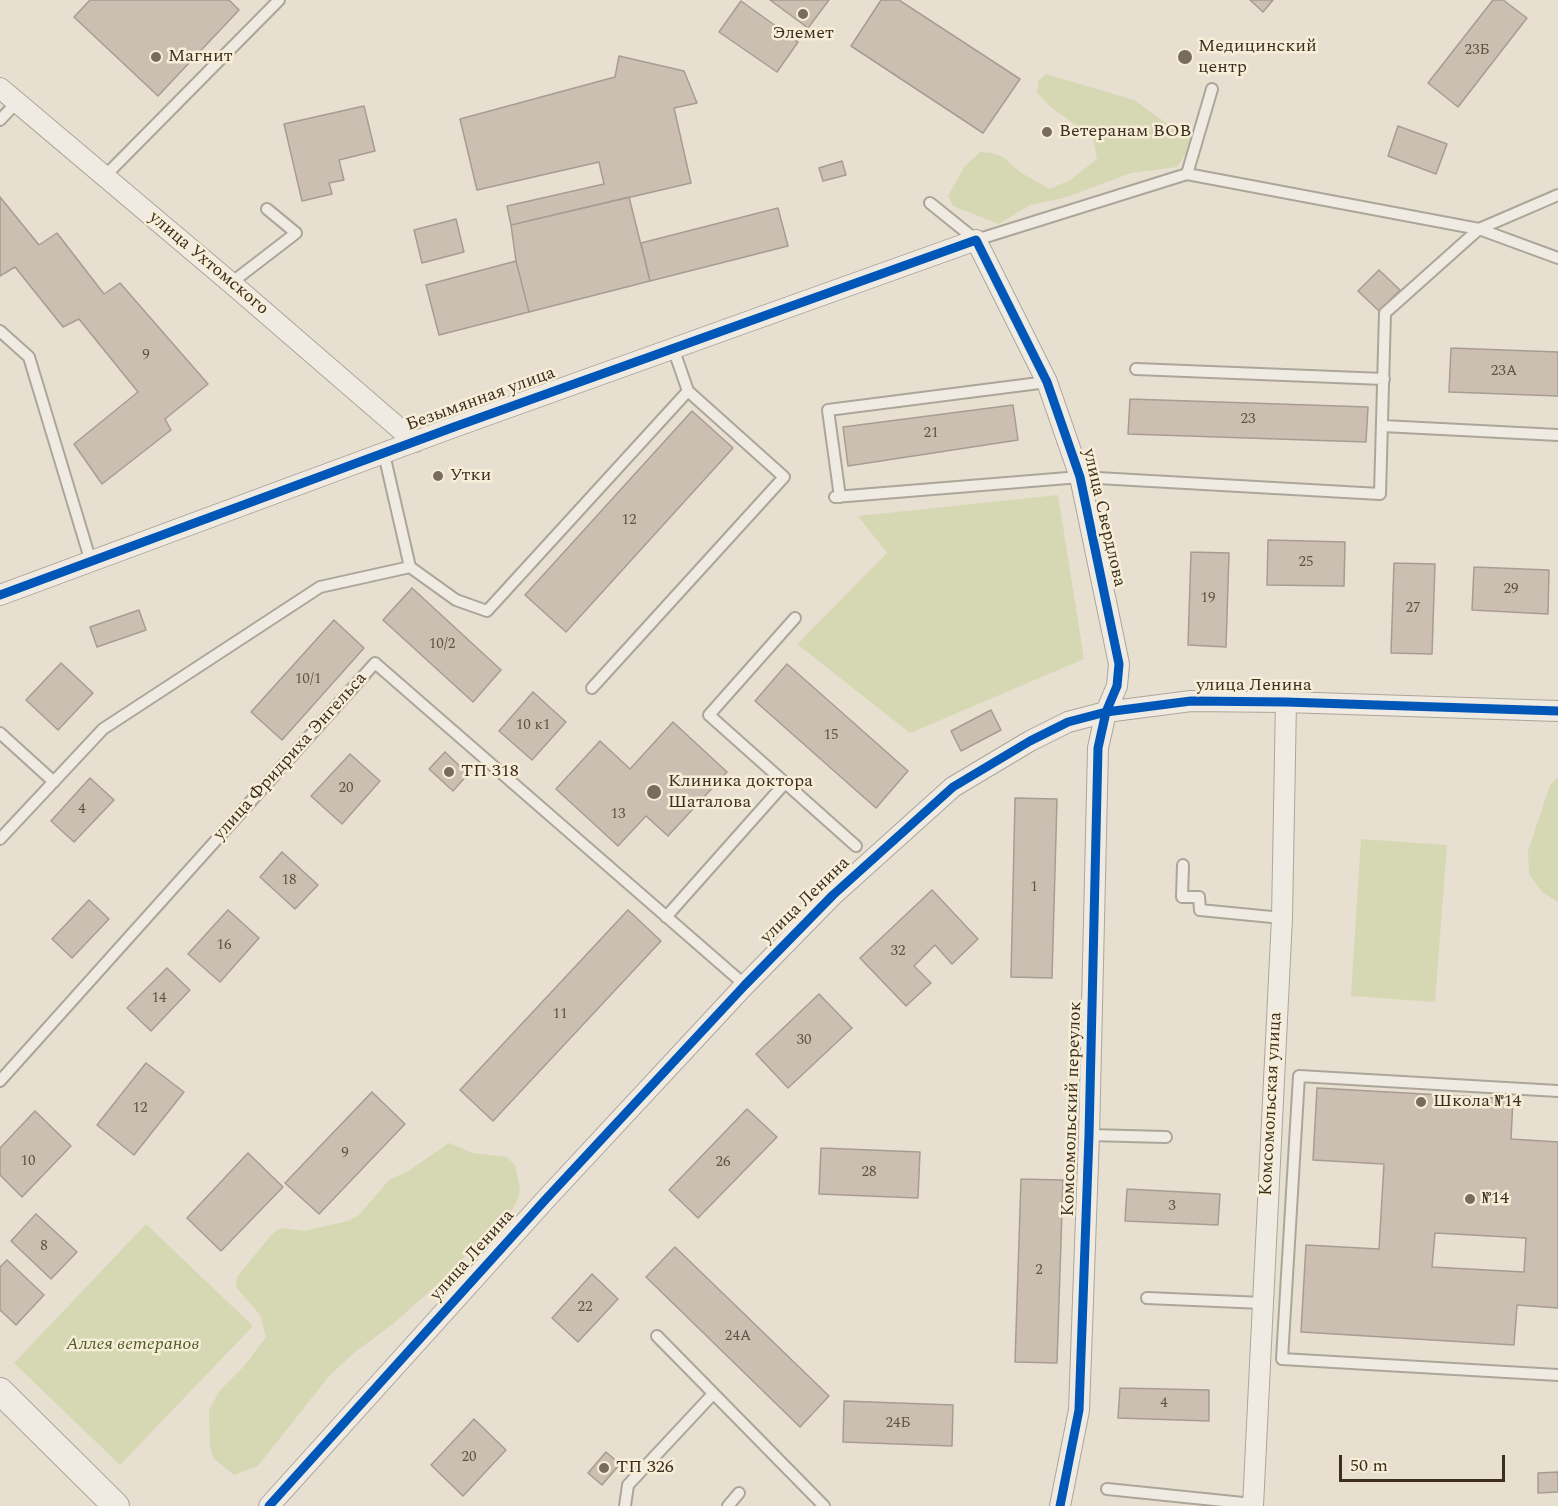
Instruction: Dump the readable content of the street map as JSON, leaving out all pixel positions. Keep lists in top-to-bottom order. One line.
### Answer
{"streets":{"street":["улица Ухтомского","Безымянная улица","улица Свердлова","улица Ленина","Комсомольская улица","Комсомольский переулок"],"lane":["улица Фридриха Энгельса"]},"crossings":[["улица Ухтомского","Безымянная улица"],["Безымянная улица","улица Свердлова"],["улица Свердлова","улица Ленина"],["улица Свердлова","Комсомольский переулок"],["улица Ленина","улица Фридриха Энгельса"],["улица Ленина","Комсомольская улица"],["улица Ленина","Комсомольский переулок"]],"parks":["Аллея ветеранов"],"places":["Элемет","Магнит","Медицинский центр","Ветеранам ВОВ","Утки","ТП 318","Клиника доктора Шаталова","Школа №14","№14","ТП 326"],"house_numbers":["23Б","9","23А","23","21","12","25","29","19","27","10/2","10/1","10 к1","15","20","4","13","18","1","16","32","14","11","30","12","9","10","26","28","3","8","2","22","24А","4","24Б","20"],"scale_bar":"50 m"}
